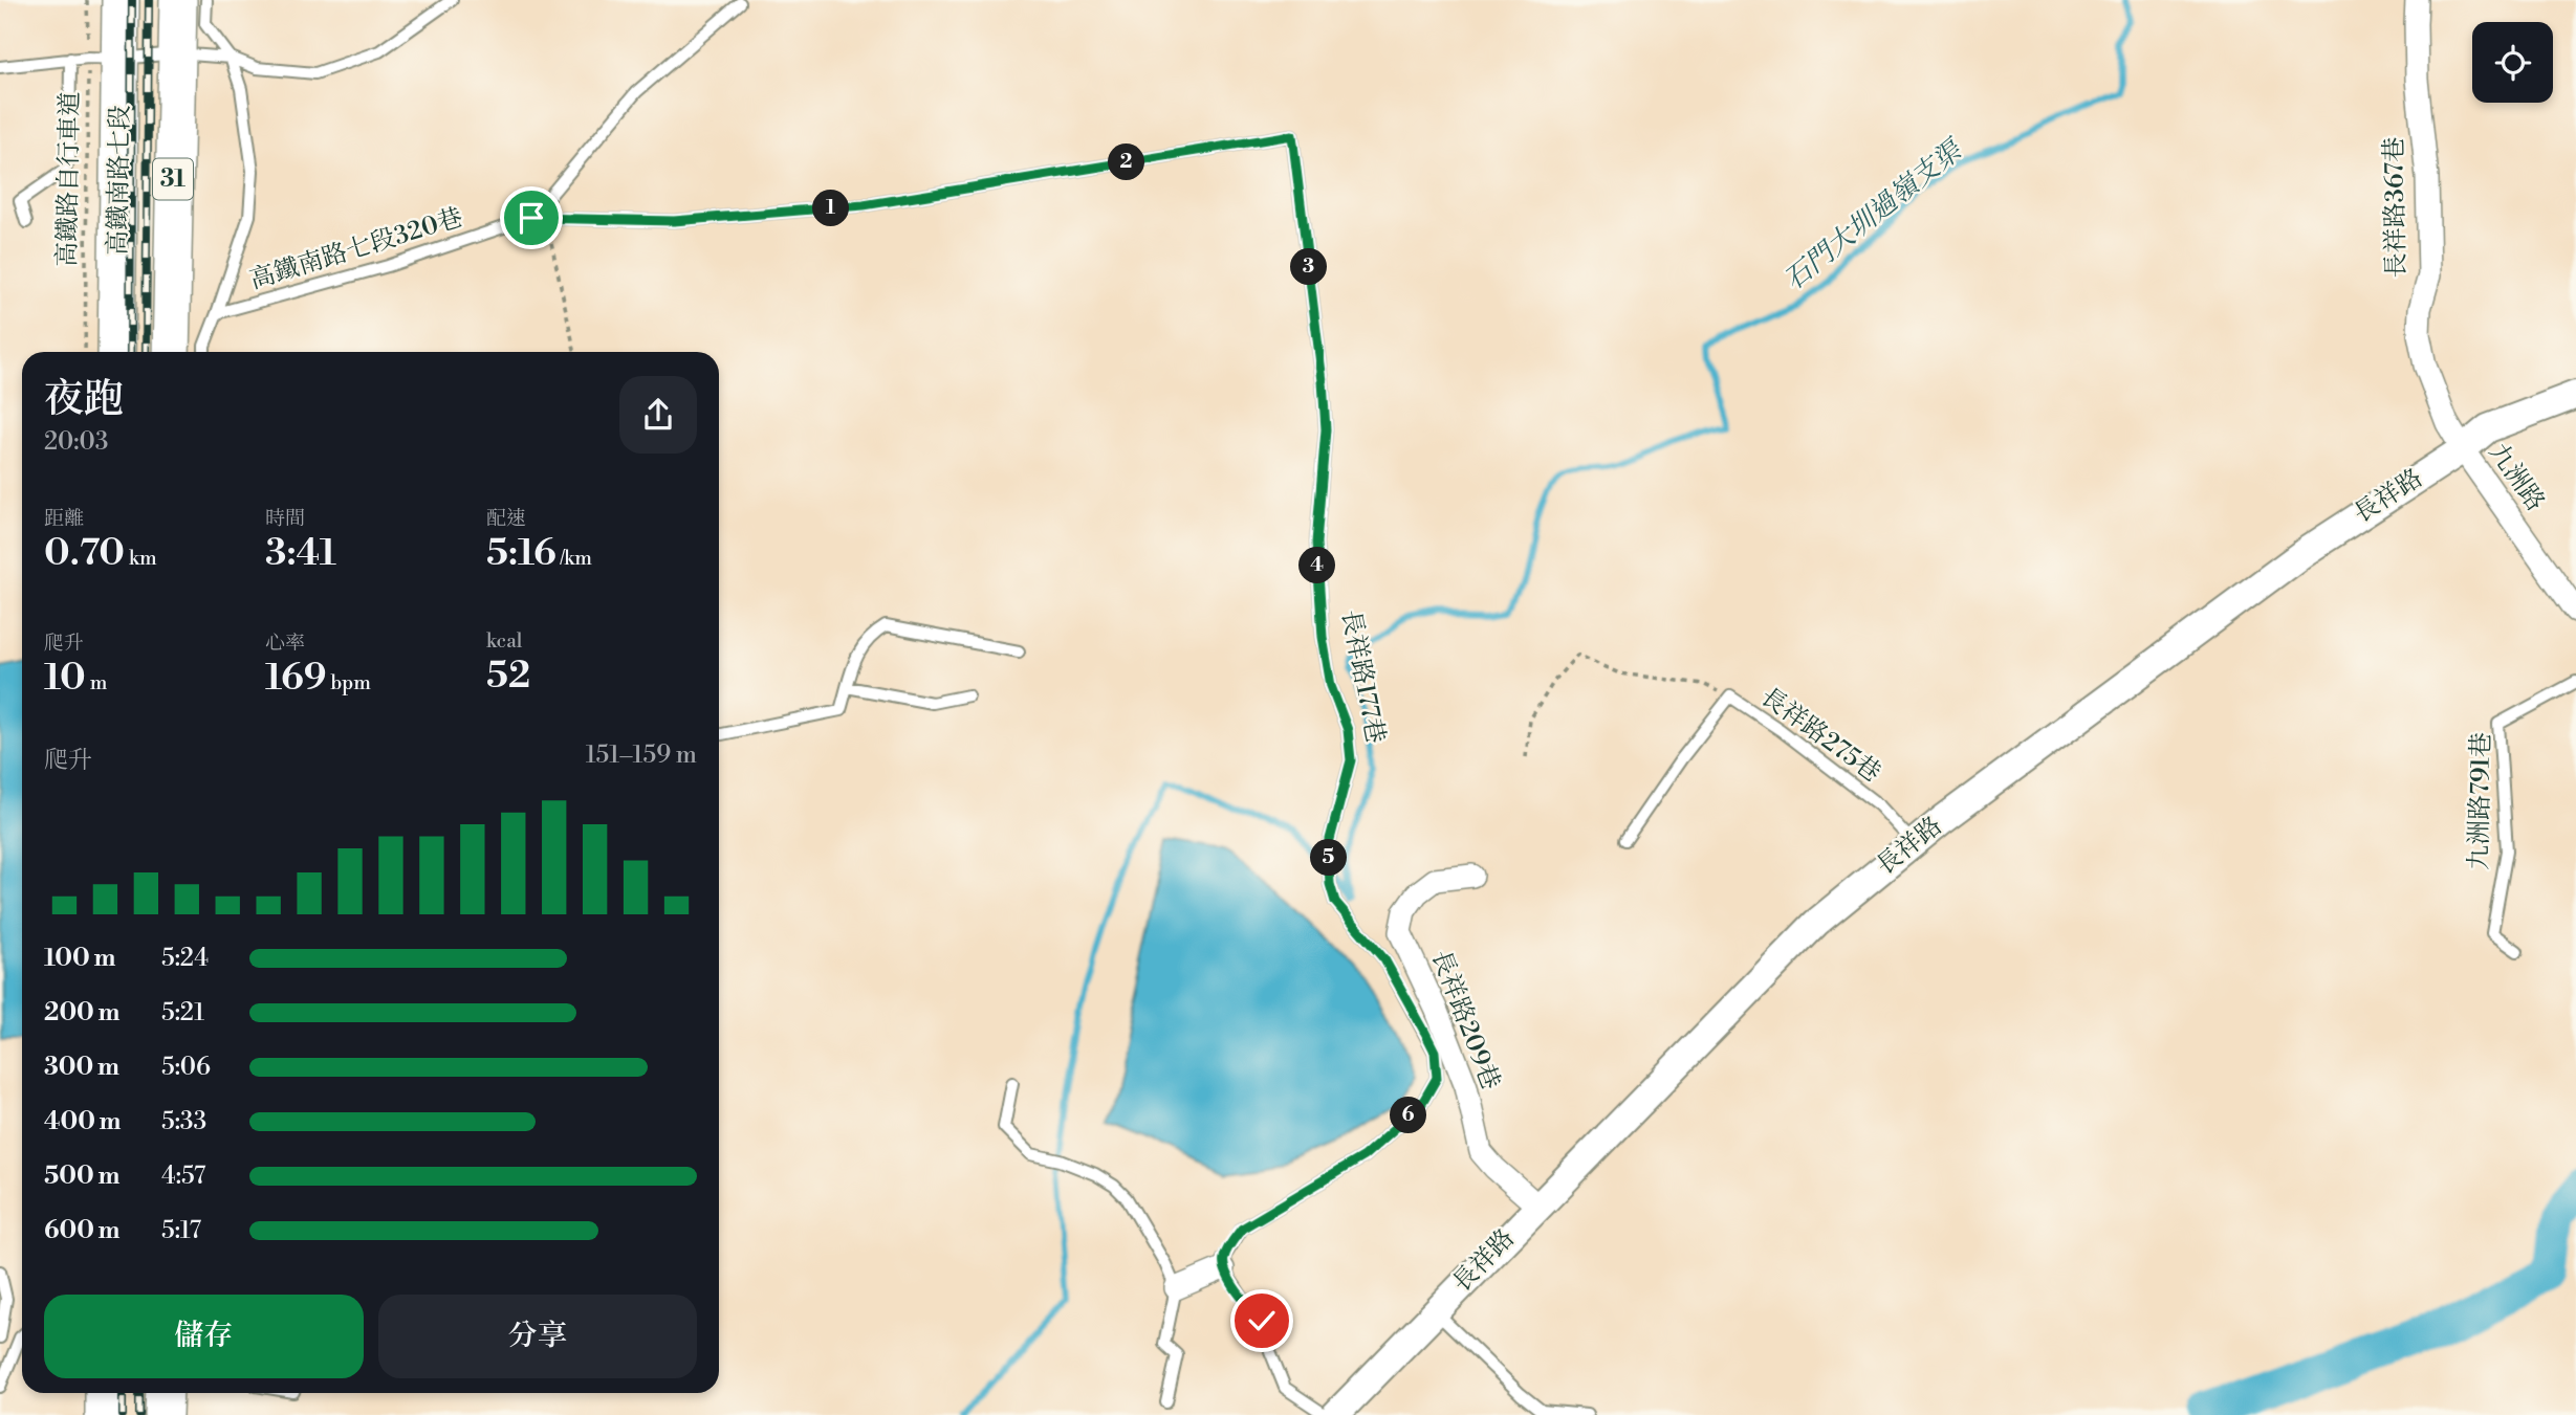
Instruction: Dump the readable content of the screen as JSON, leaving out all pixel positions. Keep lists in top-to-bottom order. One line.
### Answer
{"streets":{"main road":["31","高鐵南路七段"],"street":["長祥路367巷","九洲路","長祥路","長祥路209巷"],"lane":["高鐵南路七段320巷","長祥路177巷","長祥路275巷","九洲路791巷"],"path":["高鐵路自行車道"]},"crossings":[["高鐵路自行車道","高鐵南路七段"],["長祥路367巷","九洲路"],["長祥路367巷","長祥路"],["高鐵南路七段320巷","長祥路177巷"],["九洲路","長祥路"],["長祥路","長祥路275巷"],["長祥路","長祥路209巷"]],"water":["石門大圳過嶺支渠"],"page":{"pins":["2","1","3","4","5","6"],"heading":["夜跑","20:03"],"stats":[["距離","0.70 km"],["時間","3:41"],["配速","5:16 /km"],["爬升","10 m"],["心率","169 bpm"],["kcal","52"]],"chart":["爬升","151–159 m"],"list":[{"name":"100 m","note":"5:24"},{"name":"200 m","note":"5:21"},{"name":"300 m","note":"5:06"},{"name":"400 m","note":"5:33"},{"name":"500 m","note":"4:57"},{"name":"600 m","note":"5:17"}],"buttons":["儲存","分享"]}}
